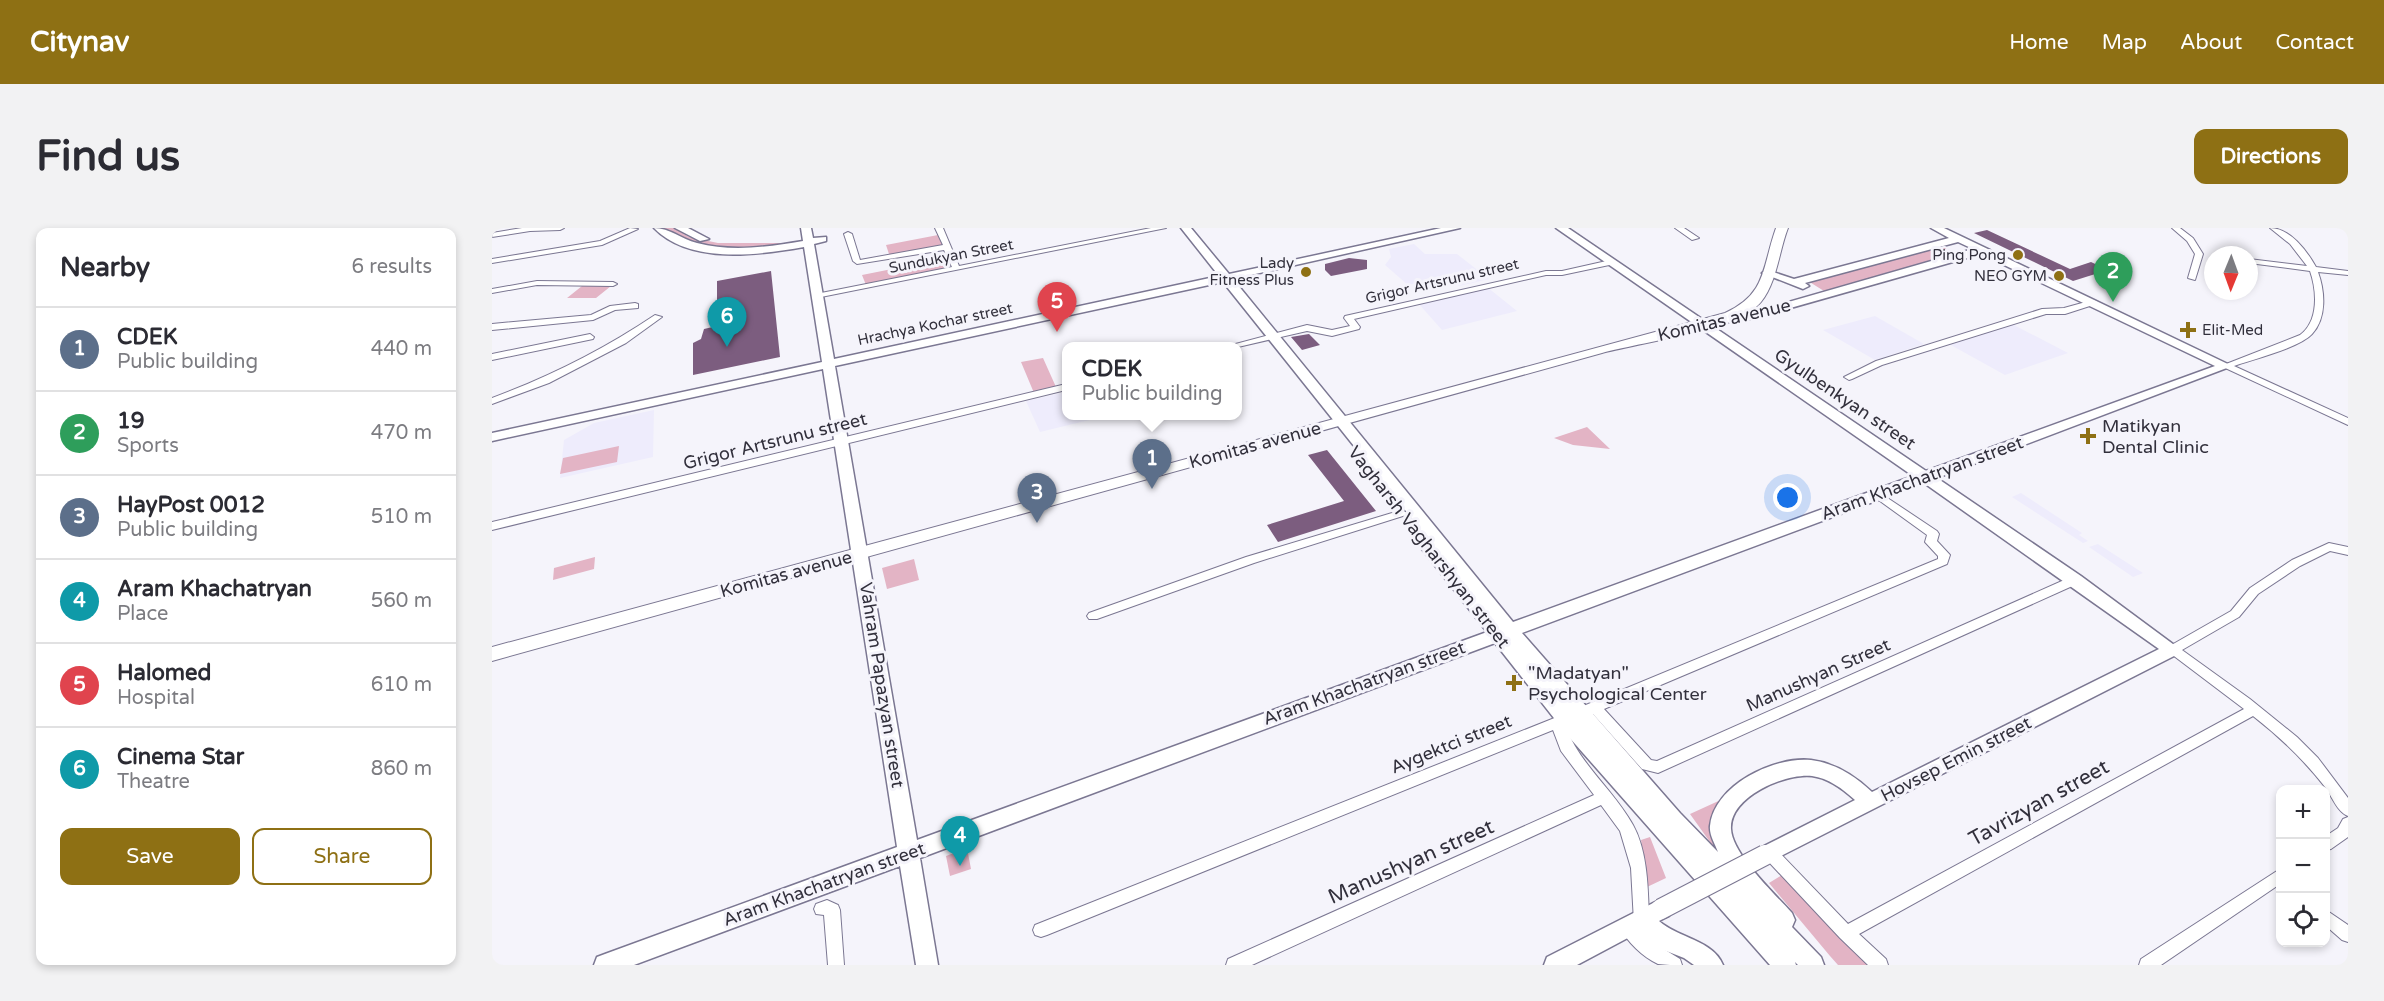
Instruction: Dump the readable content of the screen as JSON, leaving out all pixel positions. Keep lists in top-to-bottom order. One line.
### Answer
{"streets":{"main road":["Komitas avenue"],"street":["Sundukyan Street","Grigor Artsrunu street","Hrachya Kochar street","Gyulbenkyan street","Aram Khachatryan street","Vagharsh Vagharshyan street","Manushyan Street","Vahram Papazyan street","Aygektci street","Hovsep Emin street","Tavrizyan street","Manushyan street"]},"crossings":[["Sundukyan Street","Vahram Papazyan street"],["Grigor Artsrunu street","Gyulbenkyan street"],["Grigor Artsrunu street","Vagharsh Vagharshyan street"],["Grigor Artsrunu street","Vahram Papazyan street"],["Komitas avenue","Gyulbenkyan street"],["Komitas avenue","Vagharsh Vagharshyan street"],["Komitas avenue","Vahram Papazyan street"],["Hrachya Kochar street","Vagharsh Vagharshyan street"],["Hrachya Kochar street","Vahram Papazyan street"],["Gyulbenkyan street","Aram Khachatryan street"],["Gyulbenkyan street","Manushyan Street"],["Gyulbenkyan street","Hovsep Emin street"],["Gyulbenkyan street","Tavrizyan street"],["Aram Khachatryan street","Vagharsh Vagharshyan street"],["Aram Khachatryan street","Vahram Papazyan street"],["Aram Khachatryan street","Aygektci street"],["Vagharsh Vagharshyan street","Manushyan Street"],["Vagharsh Vagharshyan street","Aygektci street"],["Manushyan Street","Aygektci street"]],"places":{"other":["Ping Pong","Lady Fitness Plus","NEO GYM"],"health":["Elit-Med","Matikyan Dental Clinic","\"Madatyan\" Psychological Center"]},"north":"bottom","page":{"header":"Citynav","nav":["Home","Map","About","Contact"],"buttons":["Directions",["Save","Share"]],"title":"Find us","heading":["Nearby","6 results"],"pins":["2","5","6","1","3","4"],"list":[{"mark":"1","name":"CDEK","note":"Public building","value":"440 m"},{"mark":"2","name":"19","note":"Sports","value":"470 m"},{"mark":"3","name":"HayPost 0012","note":"Public building","value":"510 m"},{"mark":"4","name":"Aram Khachatryan","note":"Place","value":"560 m"},{"mark":"5","name":"Halomed","note":"Hospital","value":"610 m"},{"mark":"6","name":"Cinema Star","note":"Theatre","value":"860 m"}],"popup":["CDEK","Public building"],"map_buttons":["+","−"]}}
